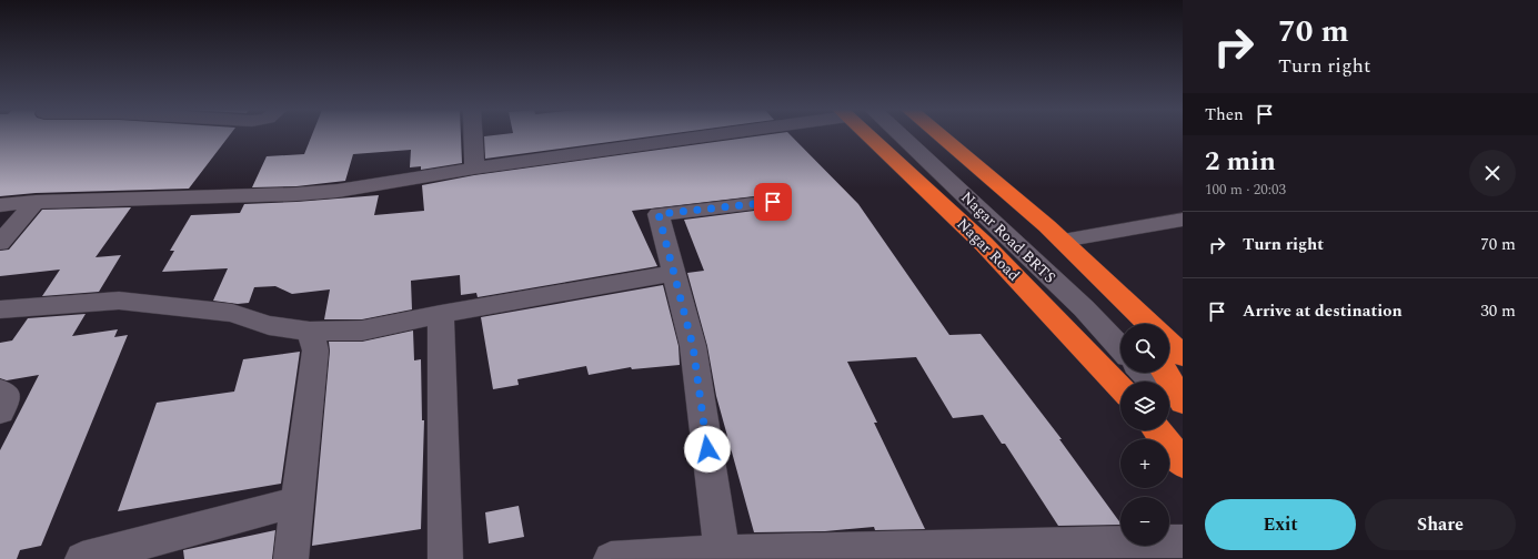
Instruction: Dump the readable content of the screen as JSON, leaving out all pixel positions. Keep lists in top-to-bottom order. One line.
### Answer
{"streets":{"highway":["Nagar Road"],"street":["Nagar Road BRTS"]},"page":{"turn":["70 m","Turn right"],"then":"Then","heading":["2 min","100 m · 20:03"],"list":[{"name":"Turn right","value":"70 m"},{"name":"Arrive at destination","value":"30 m"}],"map_buttons":["+","−"],"buttons":["Exit","Share"]}}
